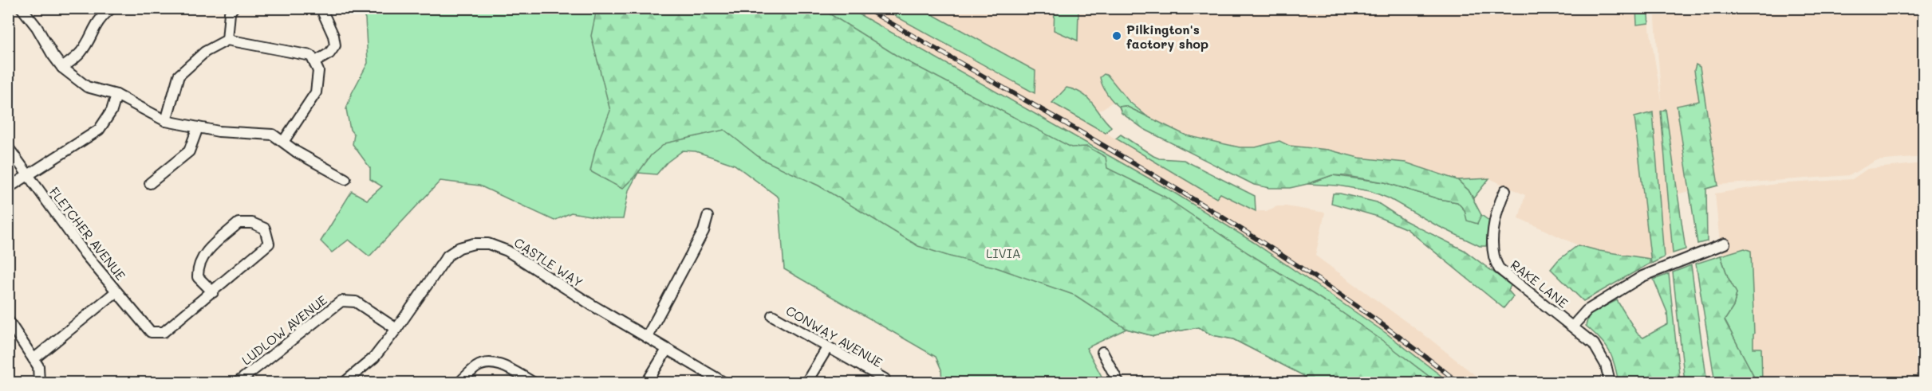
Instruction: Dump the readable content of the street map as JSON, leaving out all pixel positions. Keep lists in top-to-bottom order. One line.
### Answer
{"streets":{"street":["FLETCHER AVENUE","CASTLE WAY","RAKE LANE","LUDLOW AVENUE","CONWAY AVENUE"]},"crossings":[["CASTLE WAY","LUDLOW AVENUE"]],"parks":["LIVIA"],"places":["Pilkington's factory shop"]}
